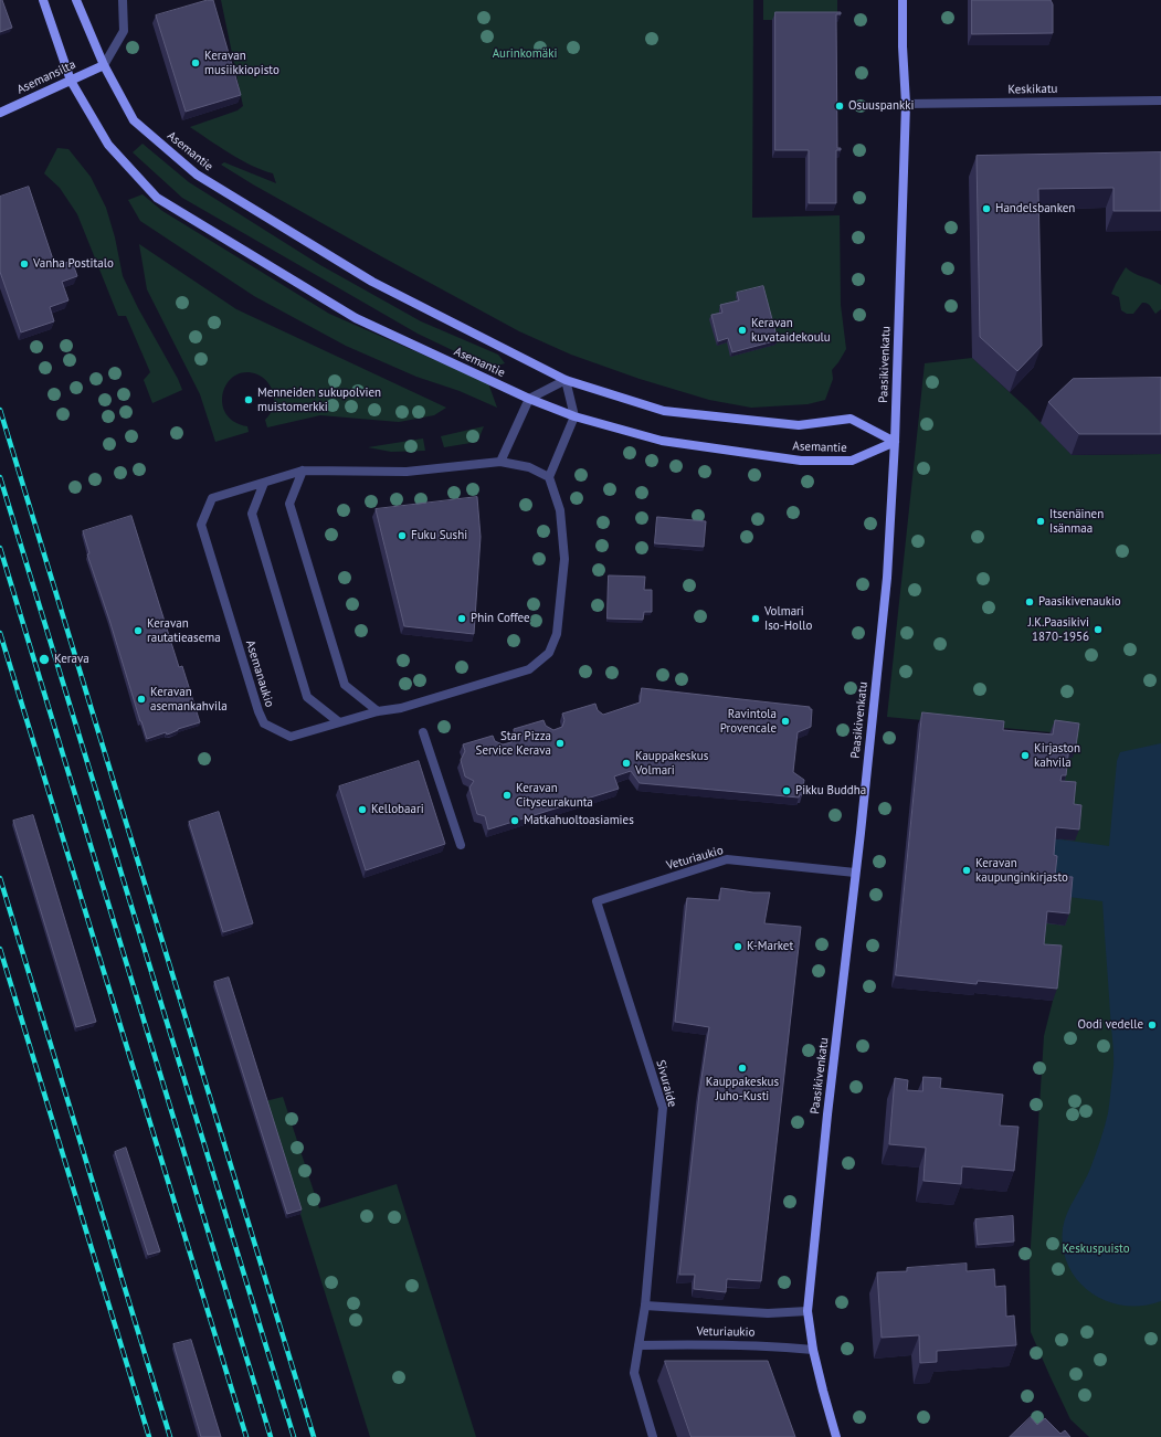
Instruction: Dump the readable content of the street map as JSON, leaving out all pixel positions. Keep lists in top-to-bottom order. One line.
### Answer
{"streets":{"street":["Asemansilta","Keskikatu","Asemantie","Paasikivenkatu","Asemanaukio","Veturiaukio","Sivuraide"]},"crossings":[["Asemansilta","Asemantie"],["Keskikatu","Paasikivenkatu"],["Asemantie","Paasikivenkatu"],["Paasikivenkatu","Veturiaukio"],["Veturiaukio","Sivuraide"]],"parks":["Aurinkomäki","Keskuspuisto"],"places":["Keravan musiikkiopisto","Osuuspankki","Handelsbanken","Vanha Postitalo","Keravan kuvataidekoulu","Menneiden sukupolvien muistomerkki","Itsenäinen Isänmaa","Fuku Sushi","Paasikivenaukio","Phin Coffee","Volmari Iso-Hollo","J.K.Paasikivi 1870-1956","Keravan rautatieasema","Kerava","Keravan asemankahvila","Ravintola Provencale","Star Pizza Service Kerava","Kirjaston kahvila","Kauppakeskus Volmari","Pikku Buddha","Keravan Cityseurakunta","Kellobaari","Matkahuoltoasiamies","Keravan kaupunginkirjasto","K-Market","Oodi vedelle","Kauppakeskus Juho-Kusti"]}
